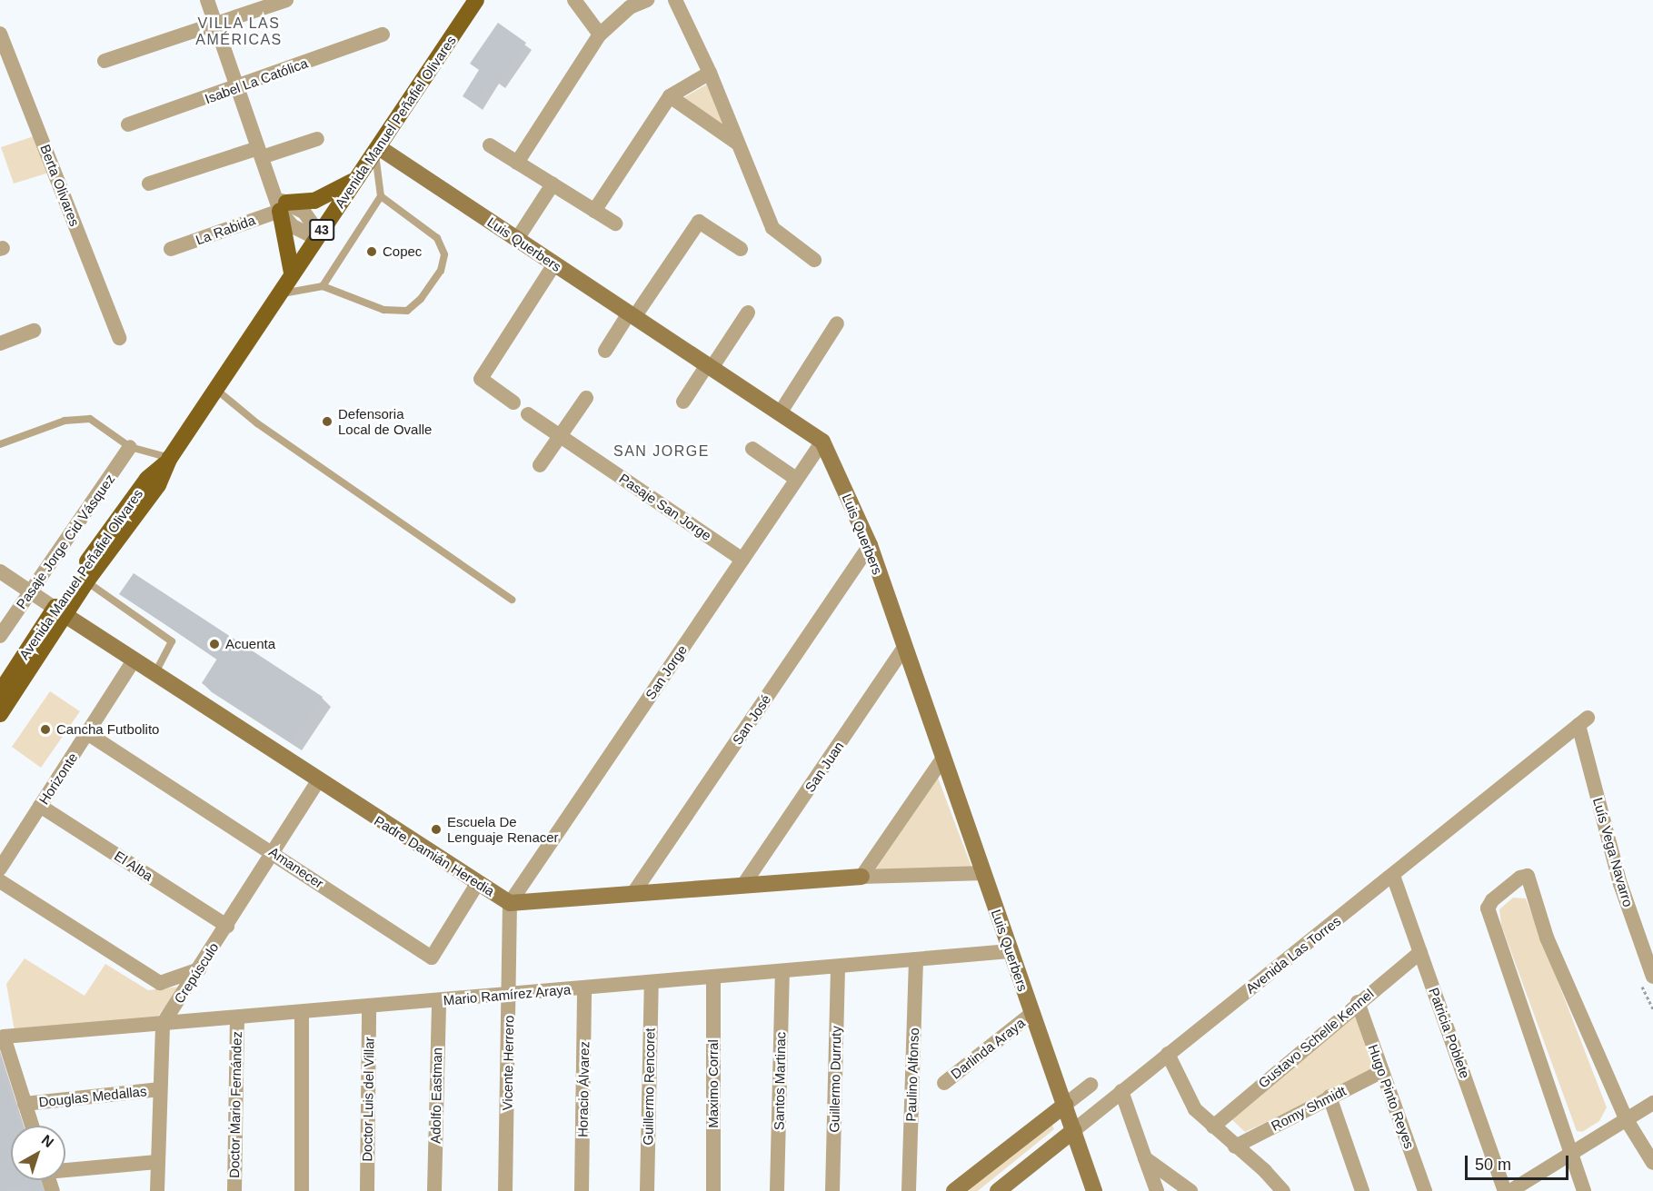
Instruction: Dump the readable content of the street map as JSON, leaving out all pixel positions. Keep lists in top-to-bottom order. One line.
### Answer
{"streets":{"main road":["Avenida Manuel Peñafiel Olivares","43"],"street":["Isabel La Católica","Berta Olivares","La Rabida","Luis Querbers","Pasaje San Jorge","Pasaje Jorge Cid Vásquez","San Jorge","San José","San Juan","Horizonte","Luís Vega Navarro","Padre Damián Heredia","El Alba","Amanecer","Avenida Las Torres","Crepúsculo","Mario Ramírez Araya","Patricia Poblete","Gustavo Schelle Kennel","Darlinda Araya","Vicente Herrero","Paulino Alfonso","Guillermo Durruty","Santos Martinac","Maximo Corral","Guillermo Rencoret","Horacio Álvarez","Adolfo Eastman","Douglas Medallas","Hugo Pinto Reyes","Doctor Luis del Villar","Doctor Mario Fernández","Romy Shmidt"]},"crossings":[["Avenida Manuel Peñafiel Olivares","Luis Querbers"],["Avenida Manuel Peñafiel Olivares","Padre Damián Heredia"],["Luis Querbers","San Jorge"],["Luis Querbers","San José"],["Luis Querbers","San Juan"],["Luis Querbers","Padre Damián Heredia"],["Luis Querbers","Avenida Las Torres"],["Luis Querbers","Mario Ramírez Araya"],["Luis Querbers","Darlinda Araya"],["Pasaje San Jorge","San Jorge"],["San Jorge","Padre Damián Heredia"],["San Jorge","Vicente Herrero"],["San José","Padre Damián Heredia"],["San Juan","Padre Damián Heredia"],["Horizonte","Padre Damián Heredia"],["Horizonte","El Alba"],["Horizonte","Amanecer"],["Luís Vega Navarro","Avenida Las Torres"],["Padre Damián Heredia","Amanecer"],["Padre Damián Heredia","Crepúsculo"],["Padre Damián Heredia","Vicente Herrero"],["El Alba","Crepúsculo"],["Amanecer","Crepúsculo"],["Avenida Las Torres","Patricia Poblete"],["Crepúsculo","Mario Ramírez Araya"],["Mario Ramírez Araya","Vicente Herrero"],["Mario Ramírez Araya","Paulino Alfonso"],["Mario Ramírez Araya","Guillermo Durruty"],["Mario Ramírez Araya","Santos Martinac"],["Mario Ramírez Araya","Maximo Corral"],["Mario Ramírez Araya","Guillermo Rencoret"],["Mario Ramírez Araya","Horacio Álvarez"],["Mario Ramírez Araya","Adolfo Eastman"],["Mario Ramírez Araya","Douglas Medallas"],["Mario Ramírez Araya","Doctor Luis del Villar"],["Mario Ramírez Araya","Doctor Mario Fernández"],["Patricia Poblete","Gustavo Schelle Kennel"],["Gustavo Schelle Kennel","Hugo Pinto Reyes"],["Hugo Pinto Reyes","Romy Shmidt"]],"districts":["VILLA LAS AMÉRICAS","SAN JORGE"],"places":["Copec","Defensoria Local de Ovalle","Acuenta","Cancha Futbolito","Escuela De Lenguaje Renacer"],"scale_bar":"50 m","north":"top right"}
